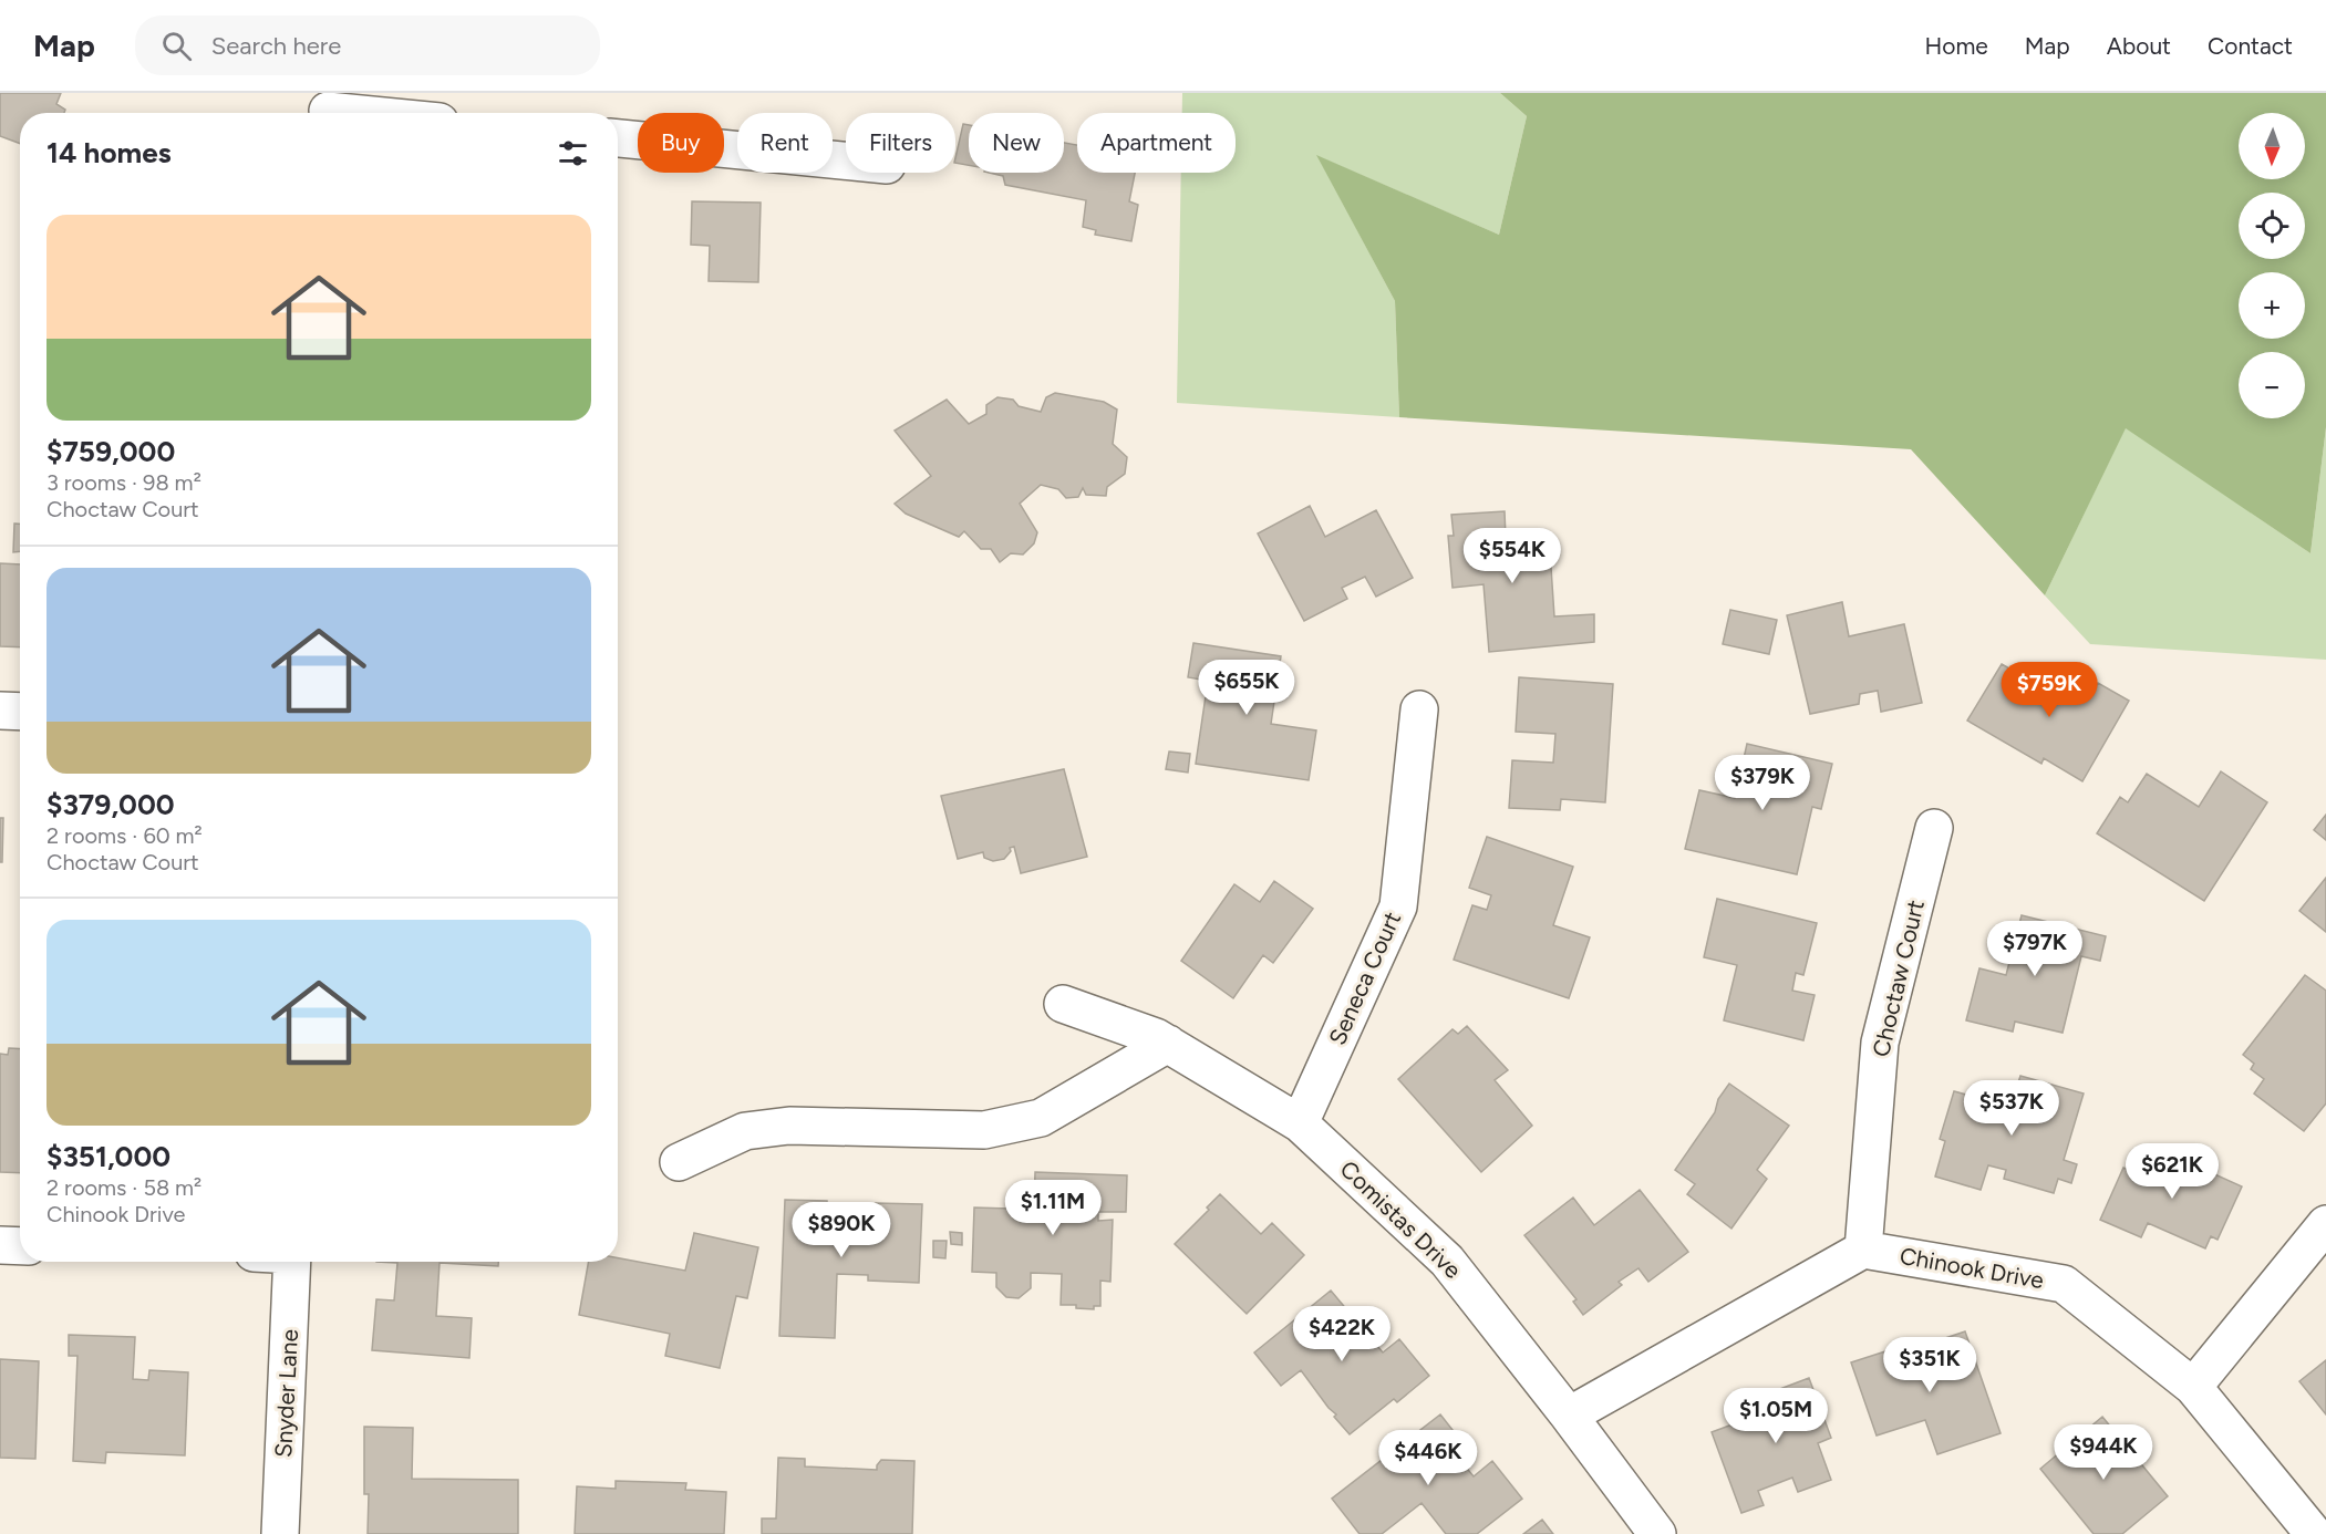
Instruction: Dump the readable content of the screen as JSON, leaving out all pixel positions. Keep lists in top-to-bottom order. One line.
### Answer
{"streets":{"street":["Seneca Court","Choctaw Court","Comistas Drive","Chinook Drive","Snyder Lane"]},"crossings":[["Seneca Court","Comistas Drive"],["Choctaw Court","Chinook Drive"]],"north":"bottom","page":{"header":"Map","search":"Search here","nav":["Home","Map","About","Contact"],"map_buttons":["+","−"],"chip":["Buy","Rent","Filters","New","Apartment"],"heading":"14 homes","list":[{"name":"$759,000","note":"3 rooms · 98 m² · Choctaw Court"},{"name":"$379,000","note":"2 rooms · 60 m² · Choctaw Court"},{"name":"$351,000","note":"2 rooms · 58 m² · Chinook Drive"}],"price":["$554K","$655K","$759K","$379K","$797K","$537K","$621K","$1.11M","$890K","$422K","$351K","$1.05M","$944K","$446K"]}}
